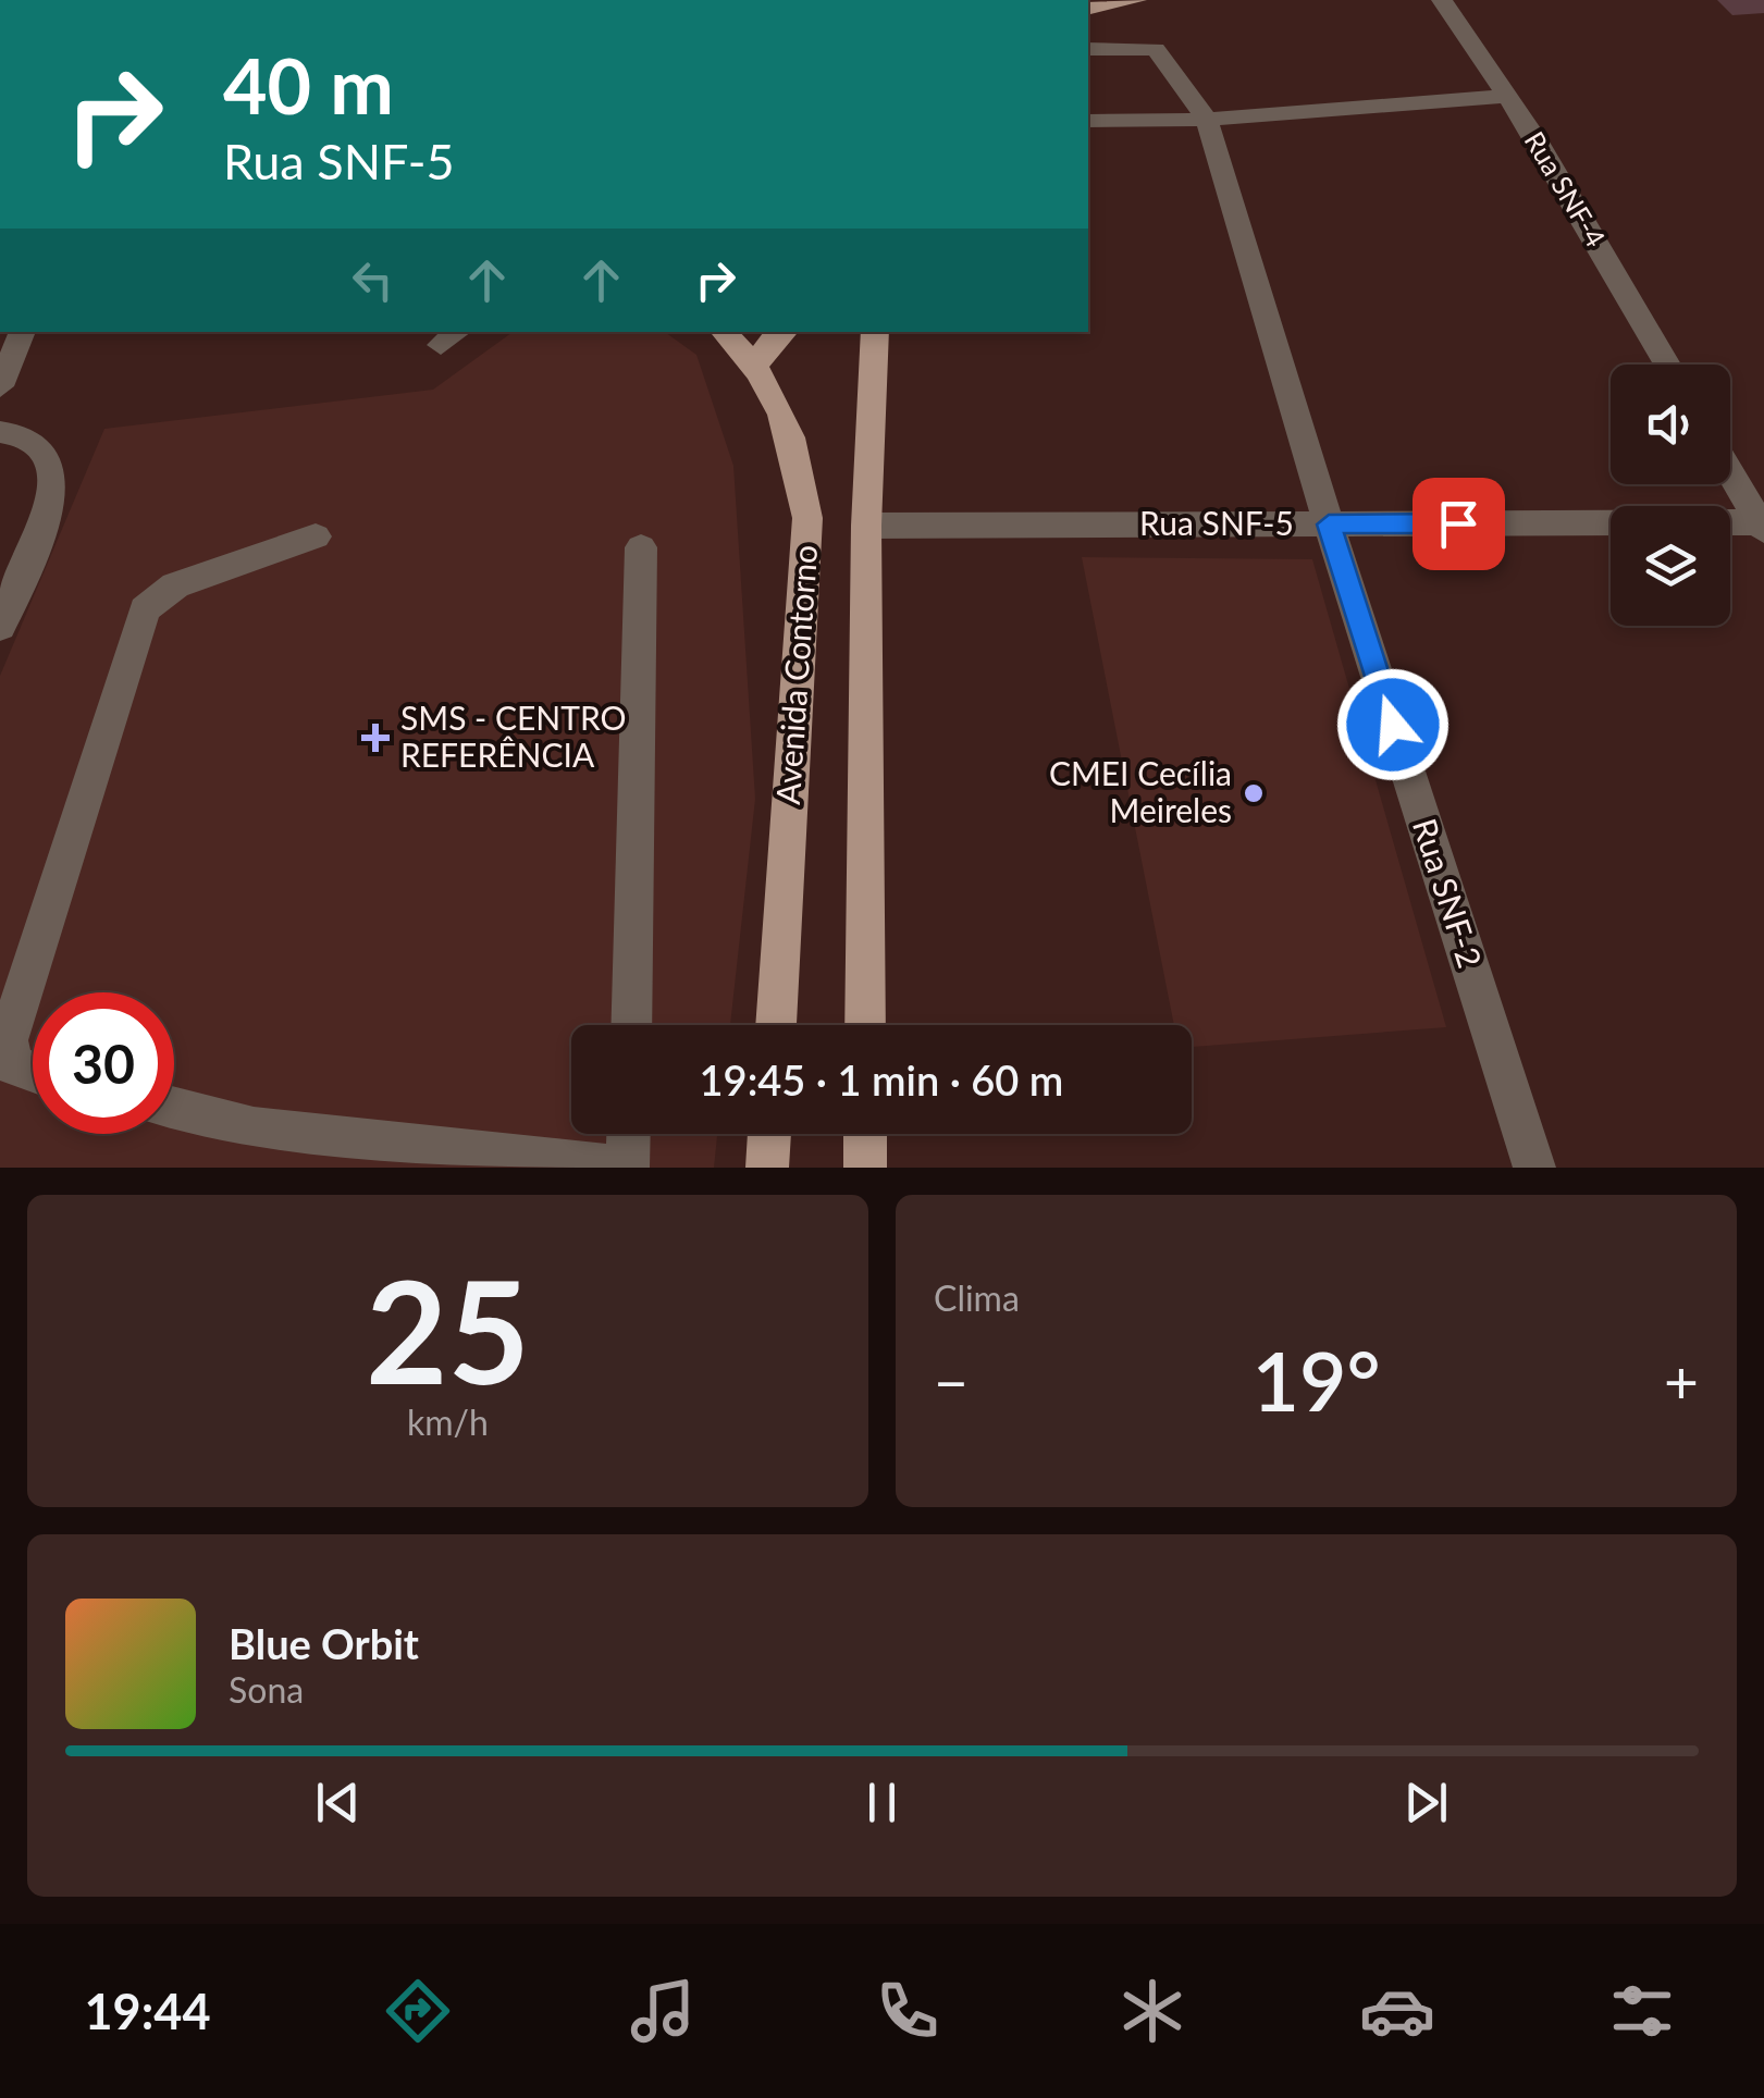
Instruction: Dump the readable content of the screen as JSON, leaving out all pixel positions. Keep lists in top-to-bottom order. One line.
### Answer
{"streets":{"main road":["Avenida Contorno"],"street":["Rua SNF-4","Rua SNF-5","Rua SNF-2"]},"crossings":[["Rua SNF-5","Avenida Contorno"],["Rua SNF-5","Rua SNF-2"]],"places":{"health":["SMS - CENTRO REFERÊNCIA"],"other":["CMEI Cecília Meireles"]},"page":{"turn":["40 m","Rua SNF-5"],"limit":"30","trip":"19:45 · 1 min · 60 m","tile":[["25","km/h"],"Clima"],"heat":["−","19°","+"],"song":["Blue Orbit","Sona"],"tabs":"19:44"}}
